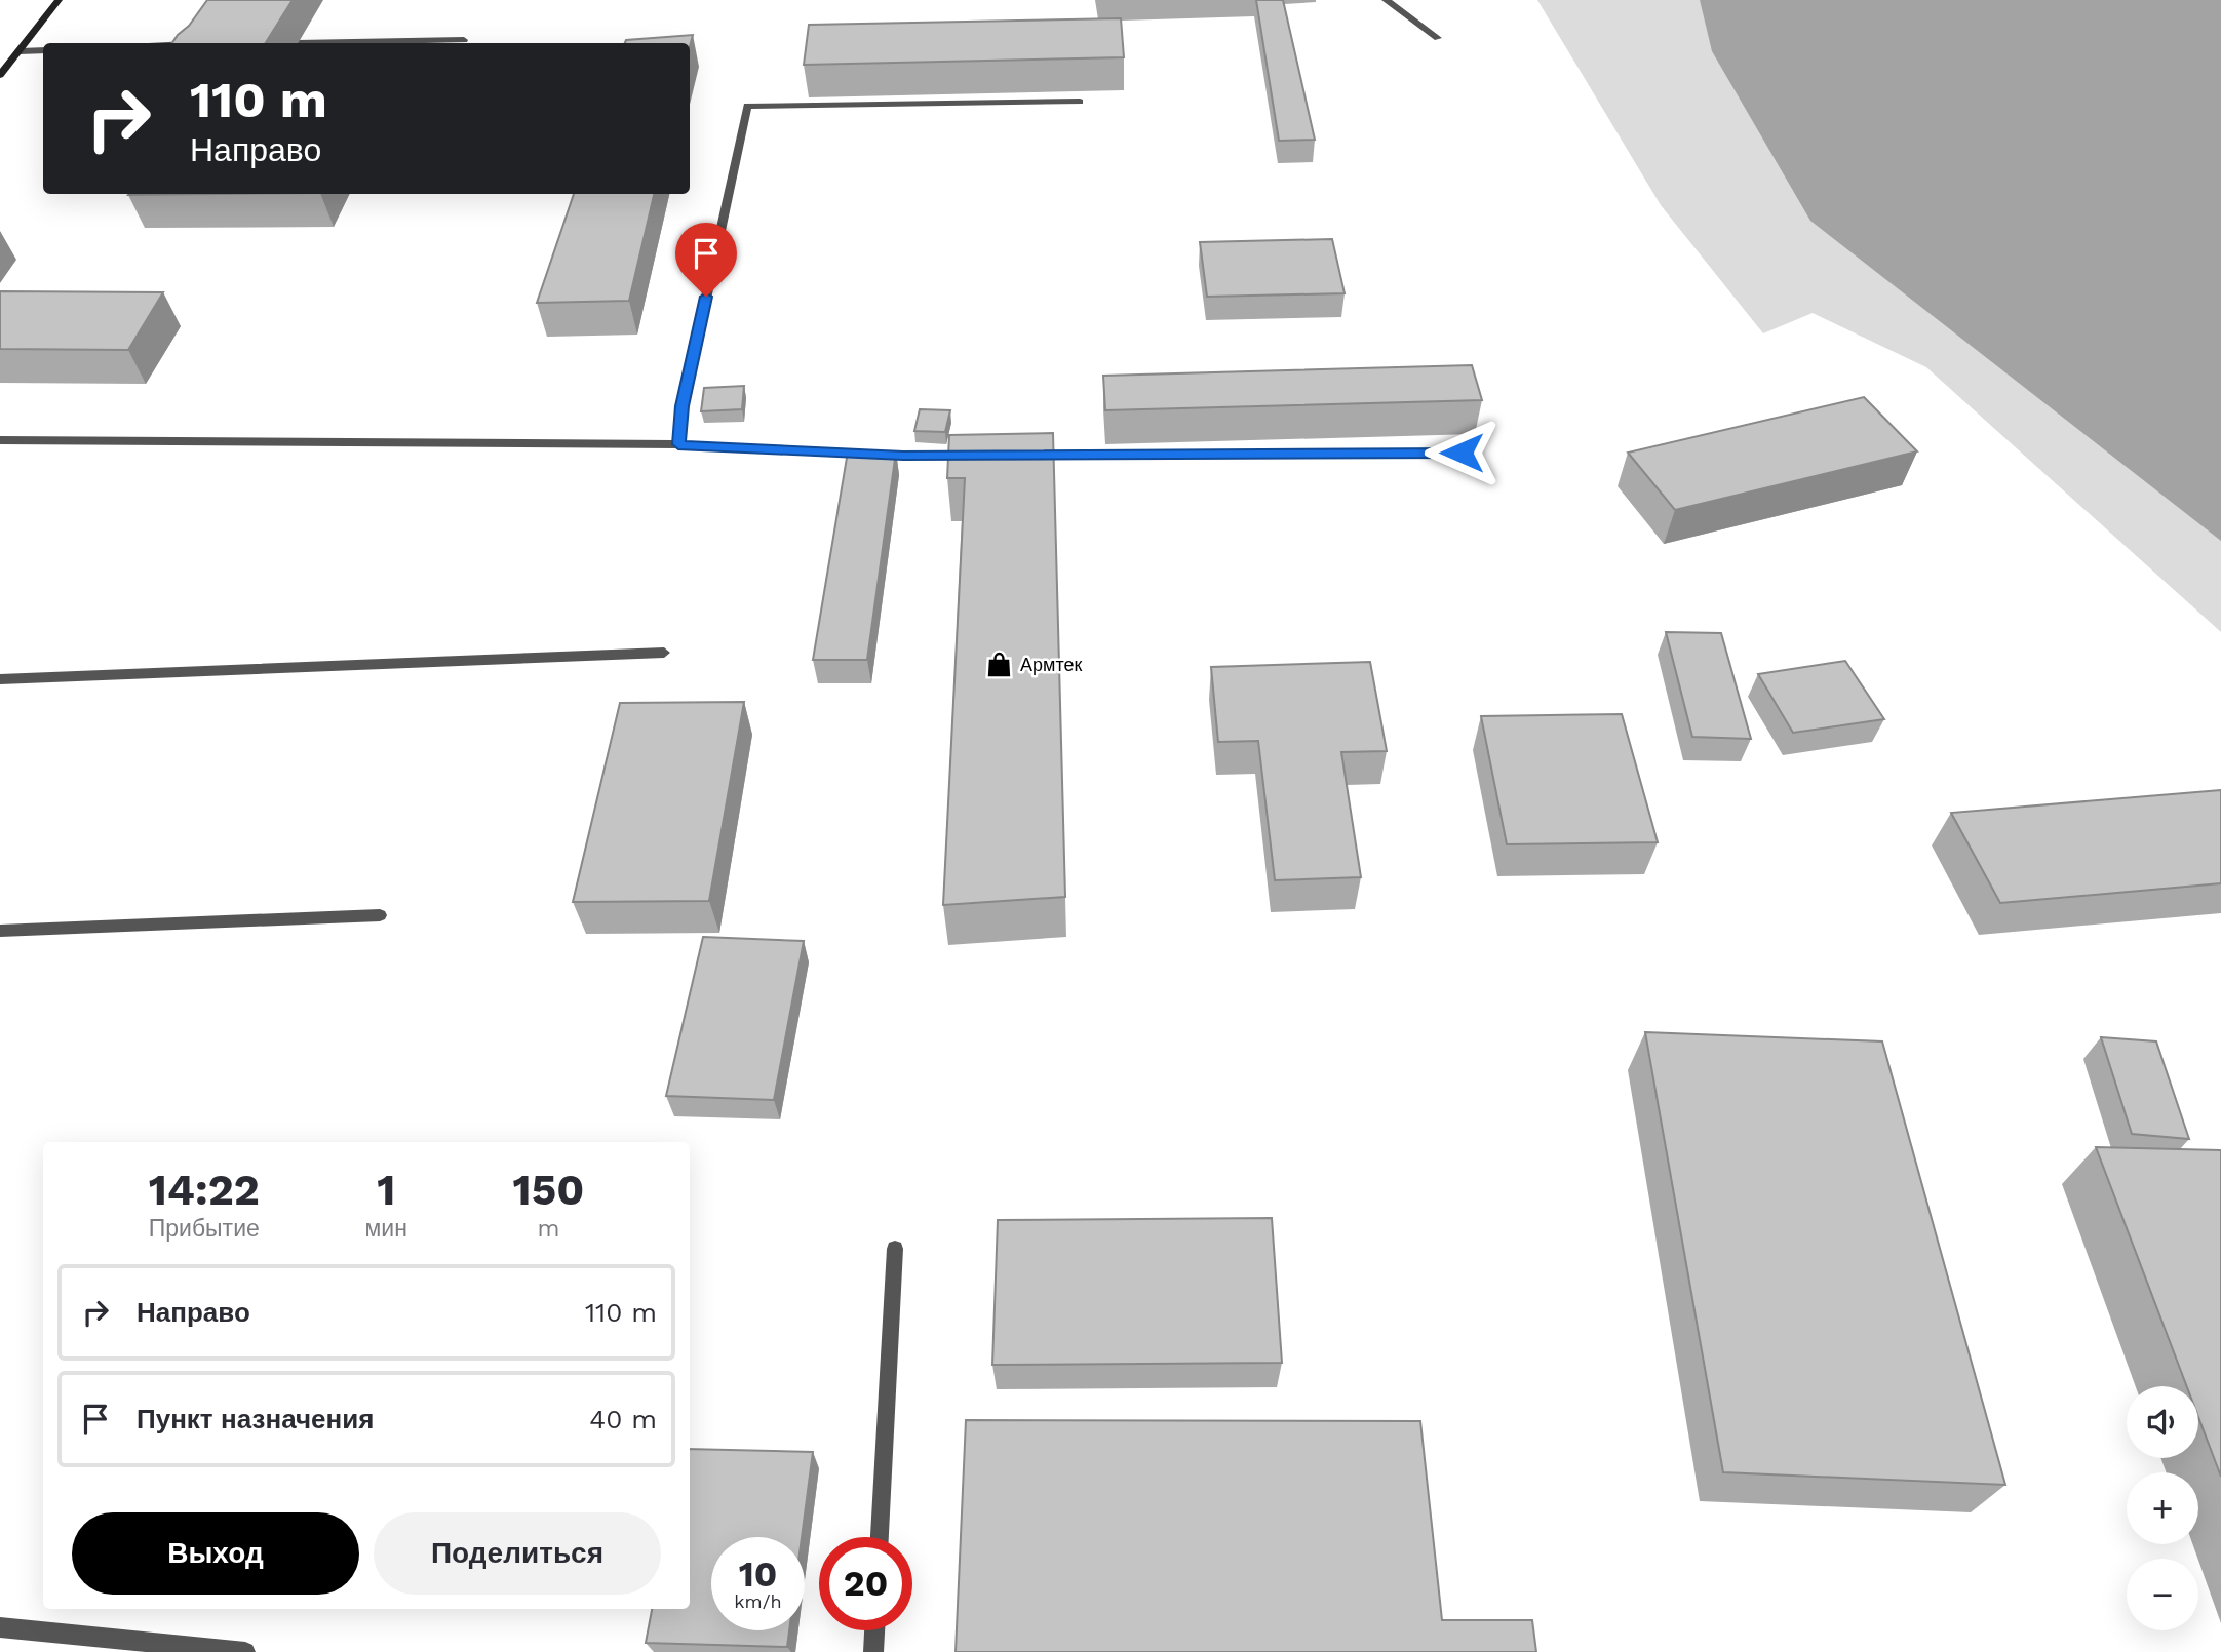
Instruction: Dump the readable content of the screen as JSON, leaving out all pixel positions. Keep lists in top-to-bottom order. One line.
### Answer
{"places":{"shop":["Армтек"]},"page":{"turn":["110 m","Направо"],"eta":["14:22","Прибытие","1","мин","150","m"],"list":[{"name":"Направо","value":"110 m"},{"name":"Пункт назначения","value":"40 m"}],"map_buttons":["+","−"],"buttons":["Выход","Поделиться"],"speed":"10 km/h","limit":"20"}}
